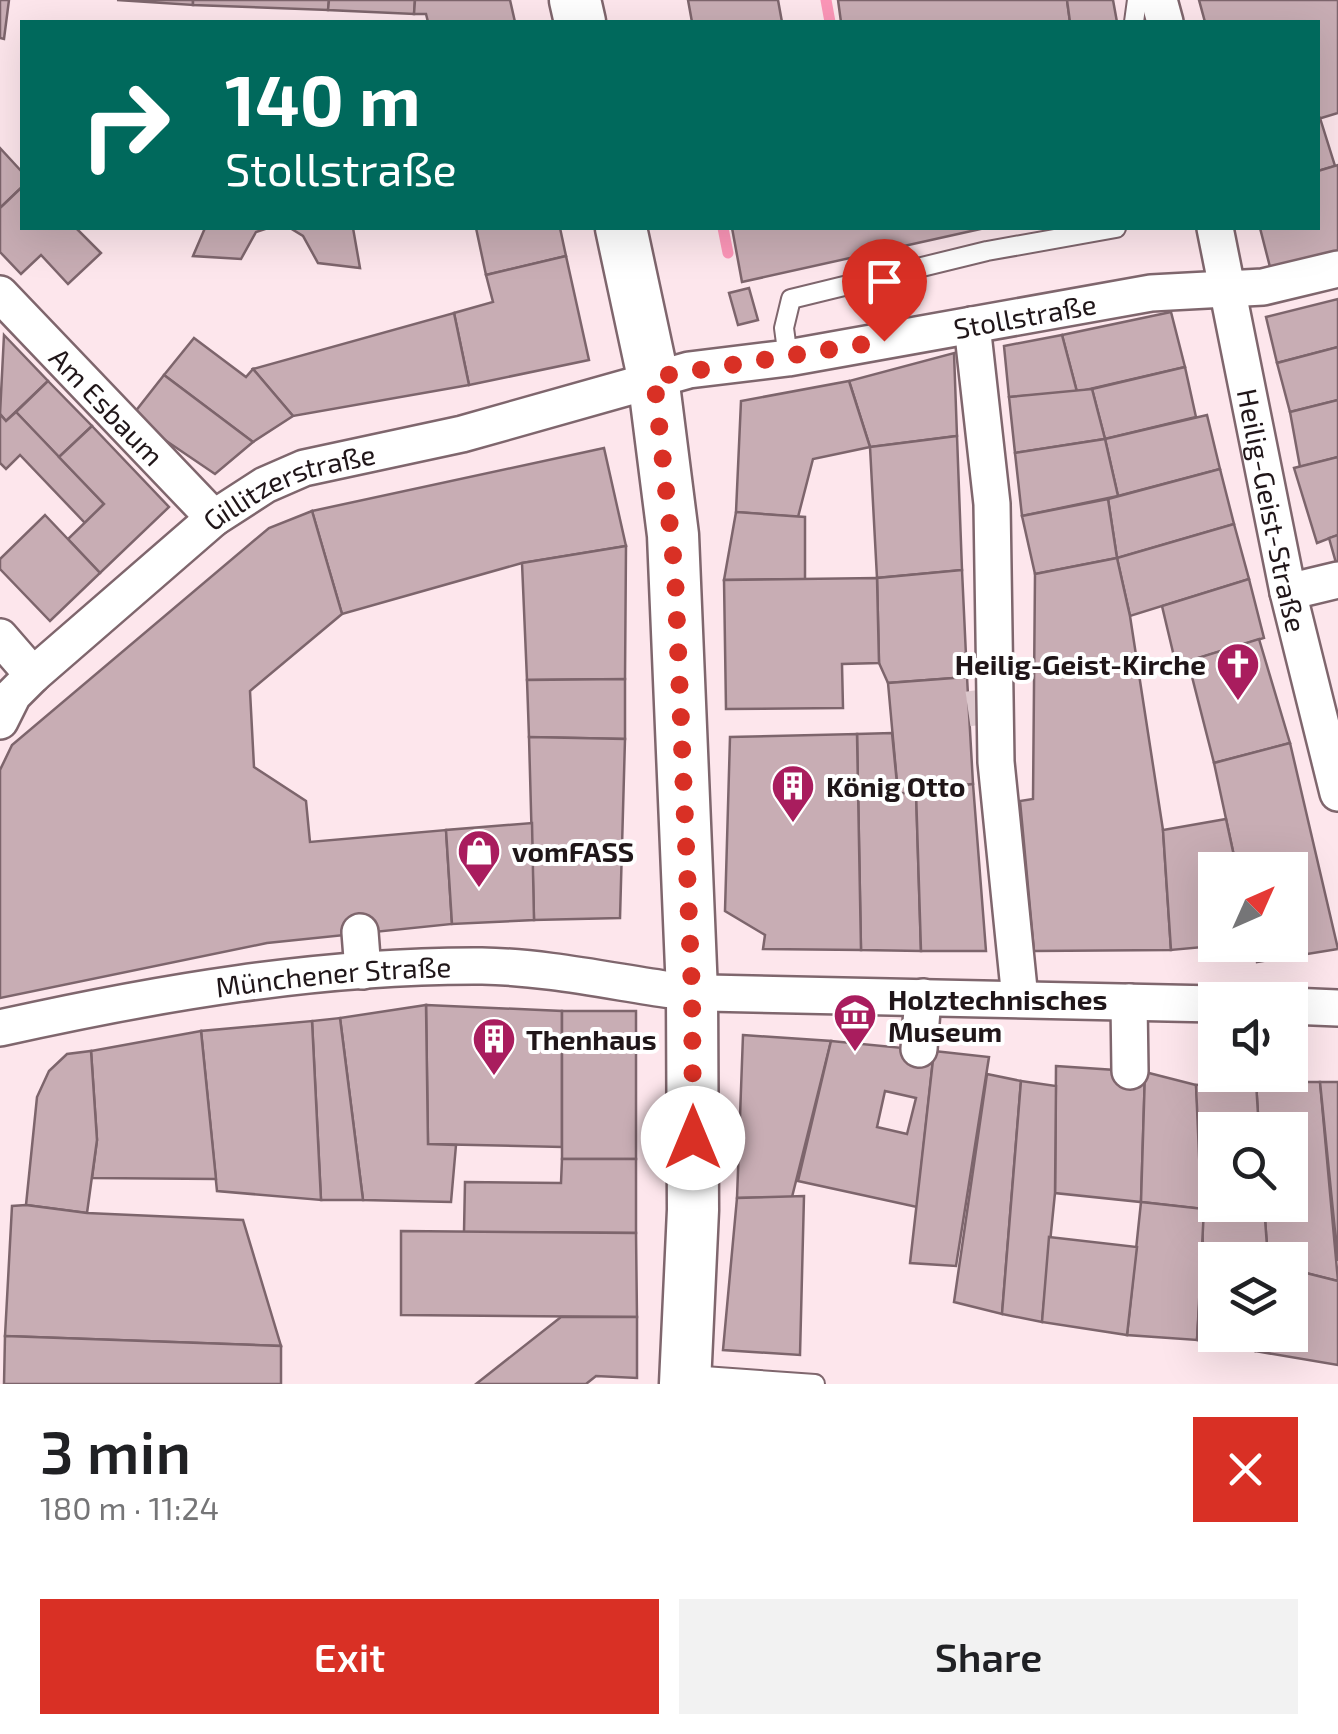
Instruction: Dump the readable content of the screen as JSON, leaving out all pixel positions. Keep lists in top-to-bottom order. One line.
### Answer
{"streets":{"street":["Stollstraße","Am Esbaum","Gillitzerstraße","Heilig-Geist-Straße","Münchener Straße"]},"crossings":[["Stollstraße","Gillitzerstraße"],["Stollstraße","Heilig-Geist-Straße"],["Am Esbaum","Gillitzerstraße"]],"places":{"church":["Heilig-Geist-Kirche"],"building":["König Otto","Thenhaus"],"shop":["vomFASS"],"museum":["Holztechnisches Museum"]},"north":"top right","page":{"turn":["140 m","Stollstraße"],"heading":["3 min","180 m · 11:24"],"buttons":["Exit","Share"]}}
